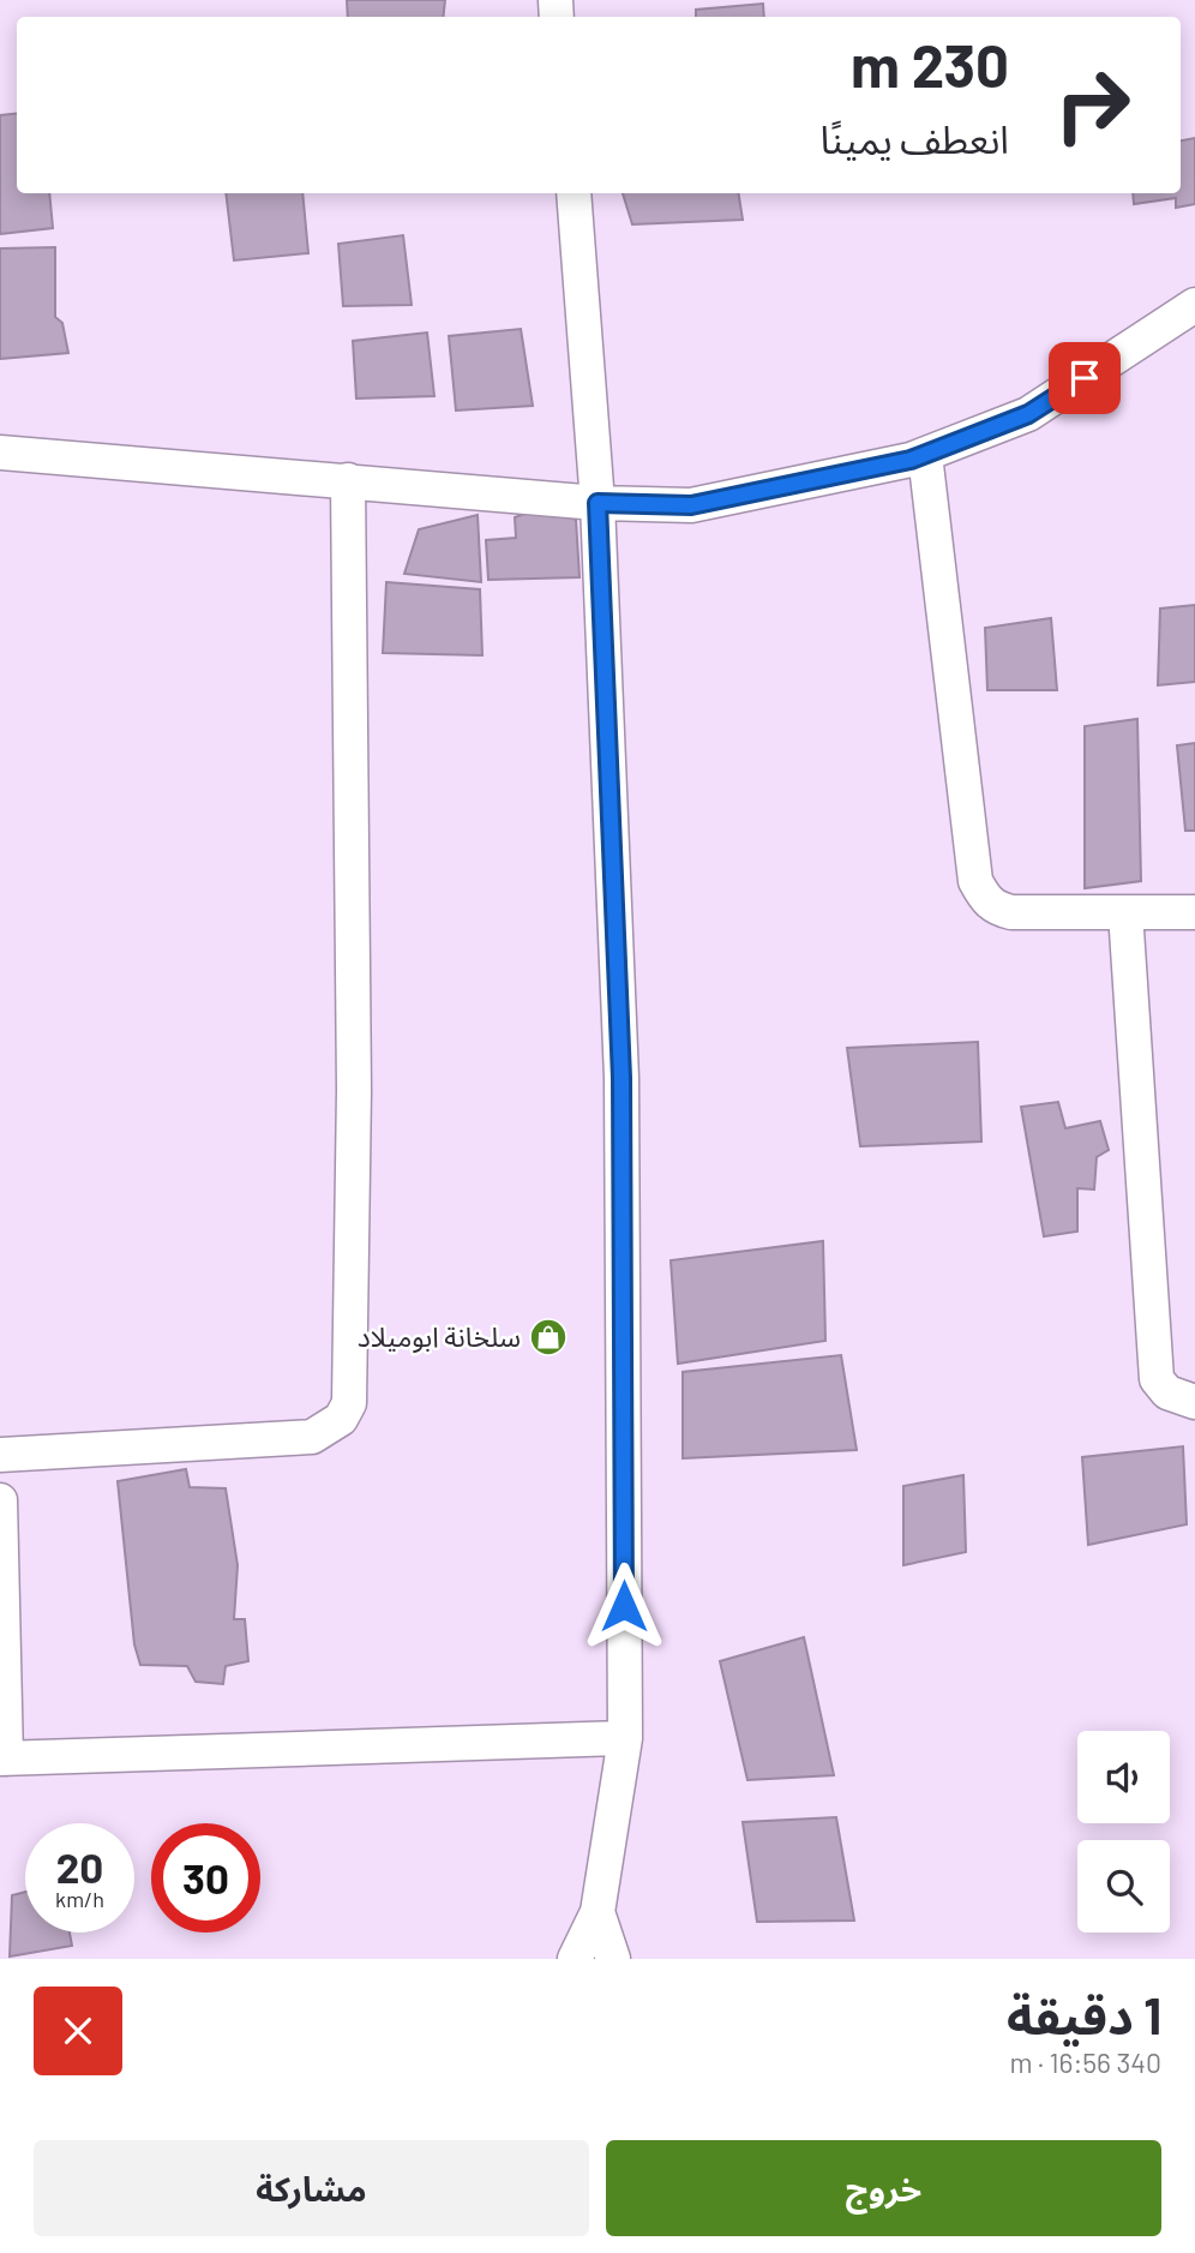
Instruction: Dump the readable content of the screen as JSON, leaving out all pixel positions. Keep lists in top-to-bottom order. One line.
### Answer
{"places":{"shop":["سلخانة ابوميلاد"]},"page":{"turn":["230 m","انعطف يمينًا"],"speed":"20 km/h","limit":"30","heading":["1 دقيقة","340 m · 16:56"],"buttons":["خروج","مشاركة"]}}
